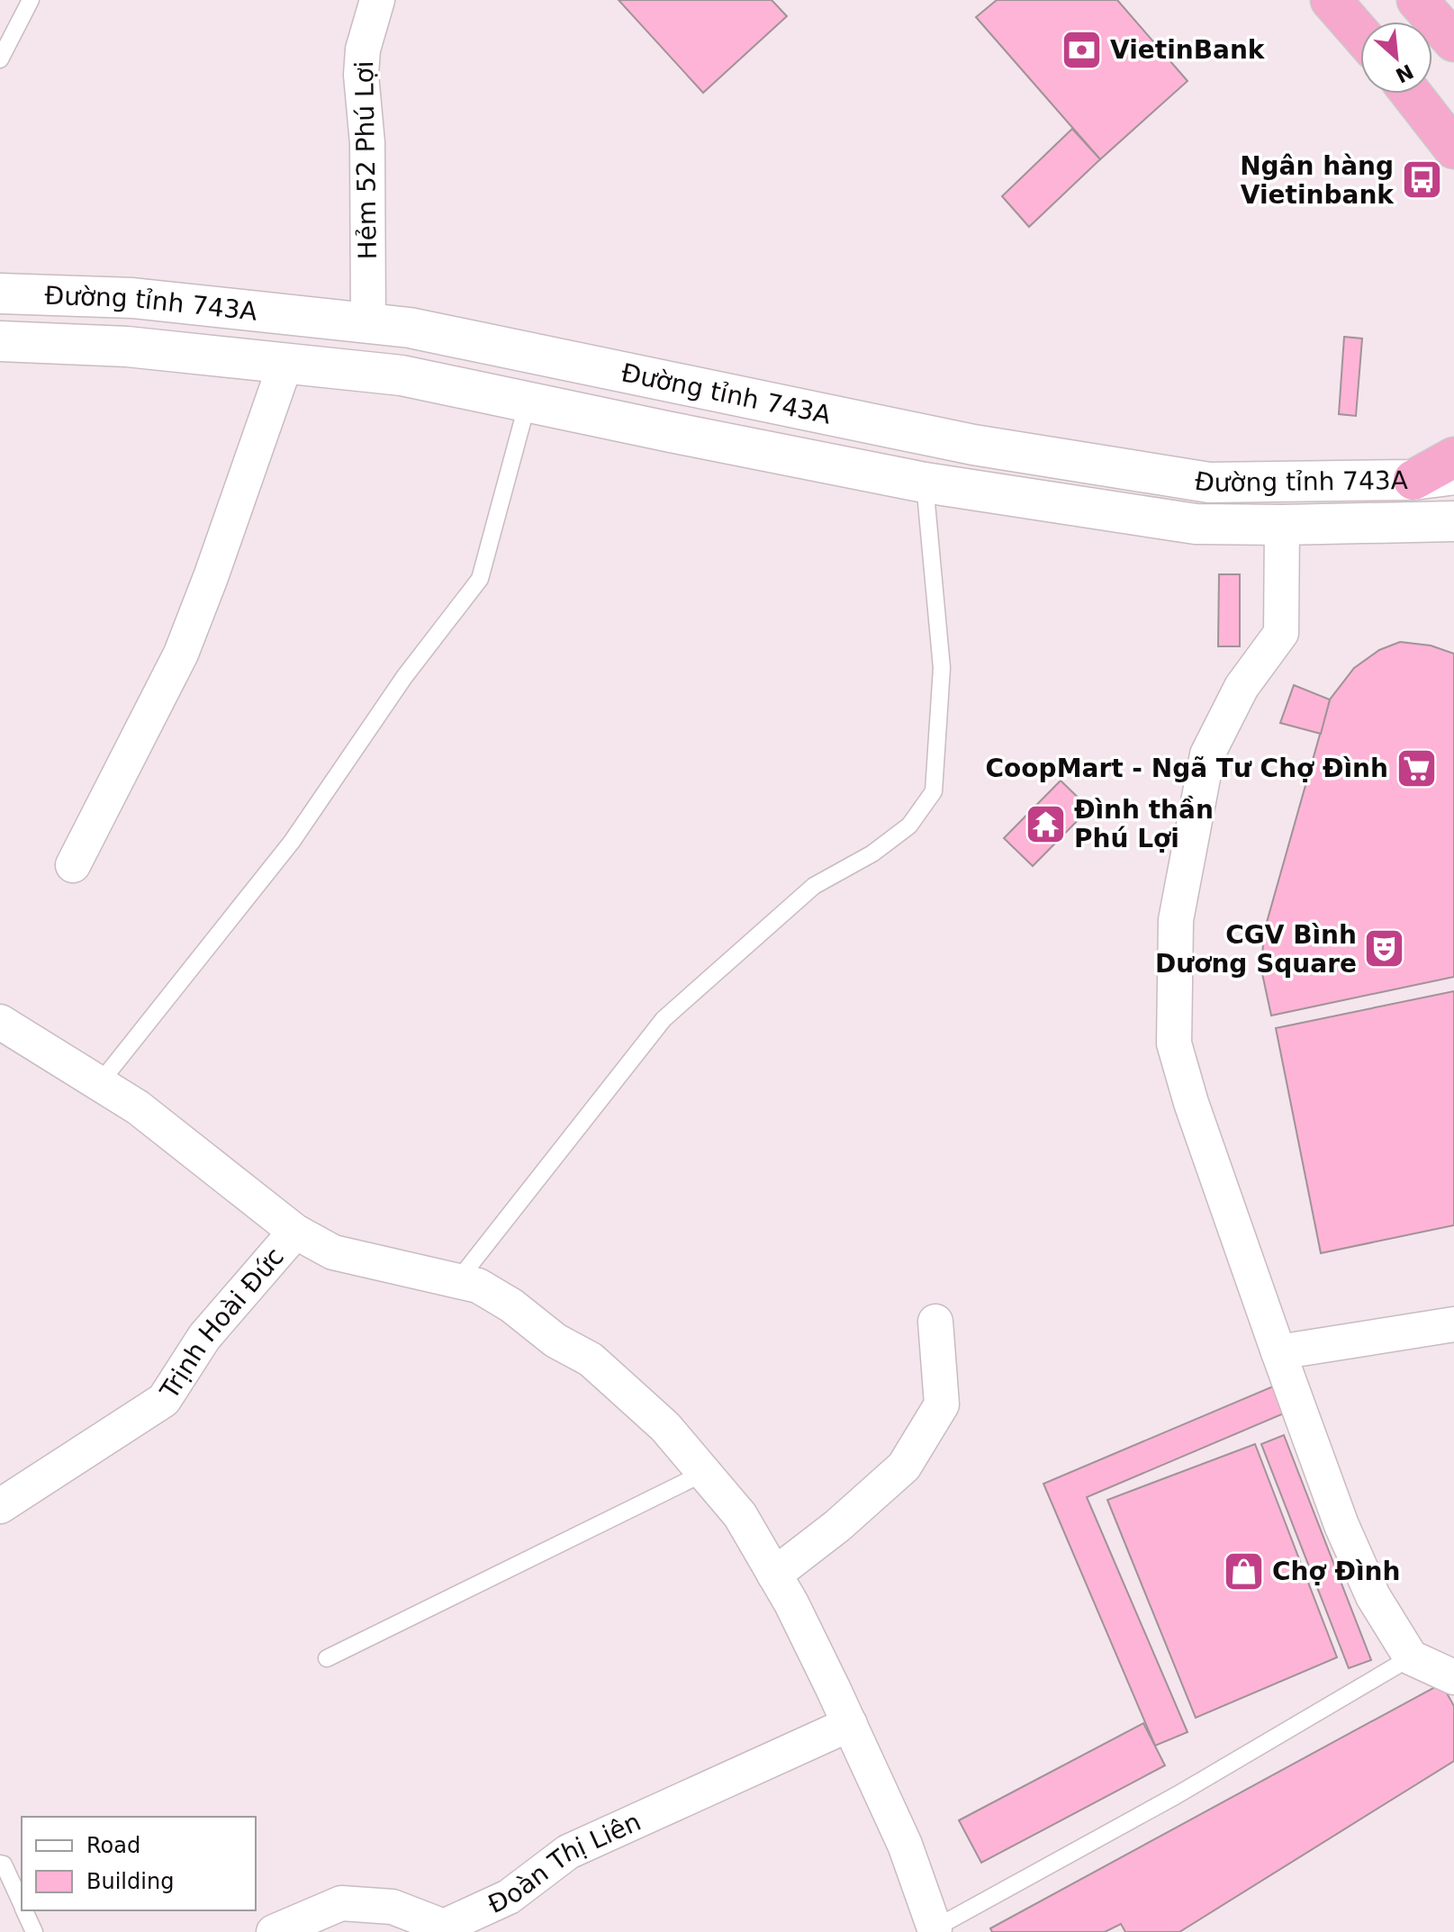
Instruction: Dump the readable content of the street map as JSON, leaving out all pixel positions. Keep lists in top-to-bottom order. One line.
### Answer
{"streets":{"main road":["Đường tỉnh 743A"],"street":["Hẻm 52 Phú Lợi","Trịnh Hoài Đức","Đoàn Thị Liên"]},"crossings":[["Hẻm 52 Phú Lợi","Đường tỉnh 743A"]],"places":{"bank":["VietinBank"],"bus stop":["Ngân hàng Vietinbank"],"supermarket":["CoopMart - Ngã Tư Chợ Đình"],"temple":["Đình thần Phú Lợi"],"theatre":["CGV Bình Dương Square"],"shop":["Chợ Đình"]},"legend":["Road","Building"],"north":"bottom right"}
